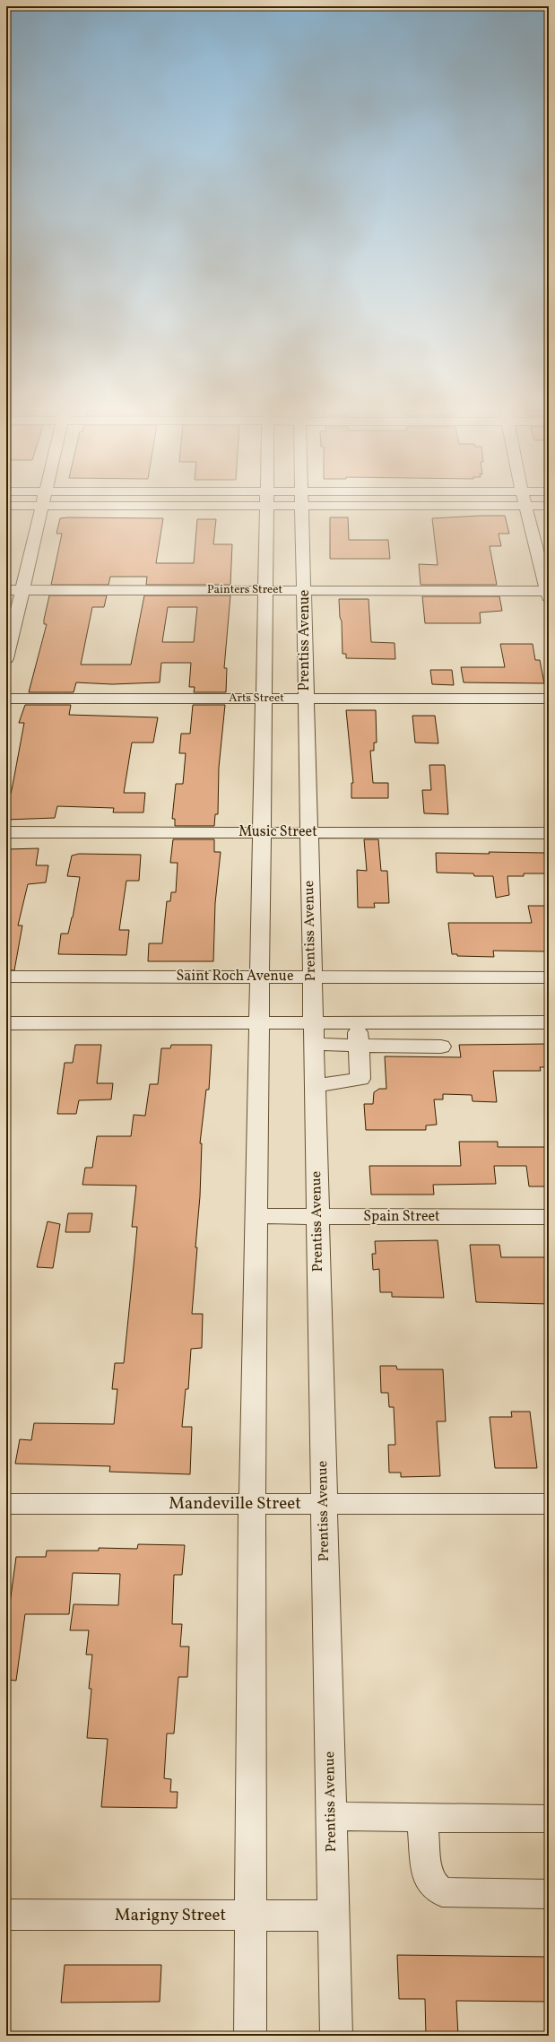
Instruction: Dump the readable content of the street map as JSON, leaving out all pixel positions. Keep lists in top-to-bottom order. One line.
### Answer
{"streets":{"street":["Painters Street","Prentiss Avenue","Arts Street","Music Street","Saint Roch Avenue","Spain Street","Mandeville Street","Marigny Street"]},"crossings":[["Painters Street","Prentiss Avenue"],["Prentiss Avenue","Arts Street"],["Prentiss Avenue","Music Street"],["Prentiss Avenue","Saint Roch Avenue"],["Prentiss Avenue","Spain Street"],["Prentiss Avenue","Mandeville Street"],["Prentiss Avenue","Marigny Street"]]}
